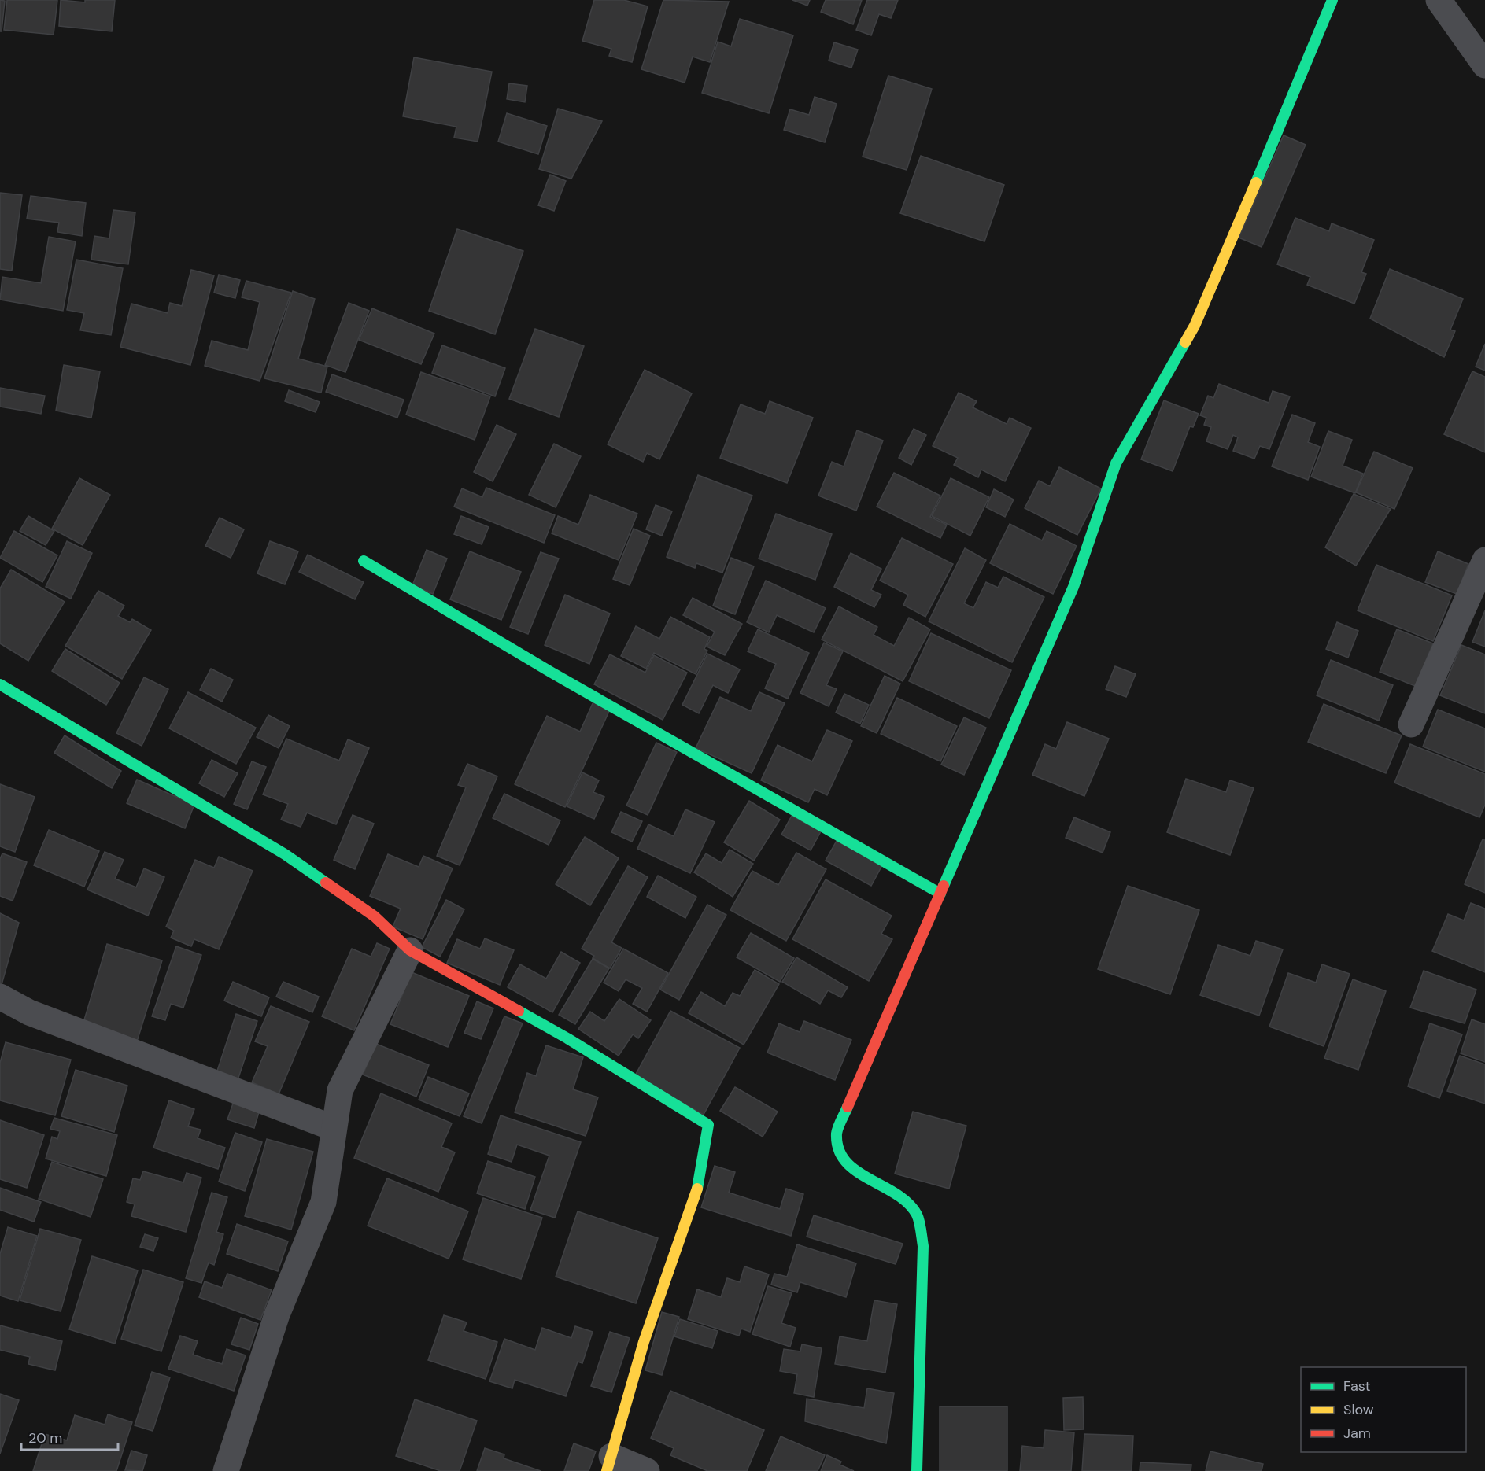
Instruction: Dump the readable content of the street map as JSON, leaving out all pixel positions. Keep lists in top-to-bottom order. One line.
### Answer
{"legend":["Fast","Slow","Jam"],"scale_bar":"20 m"}
